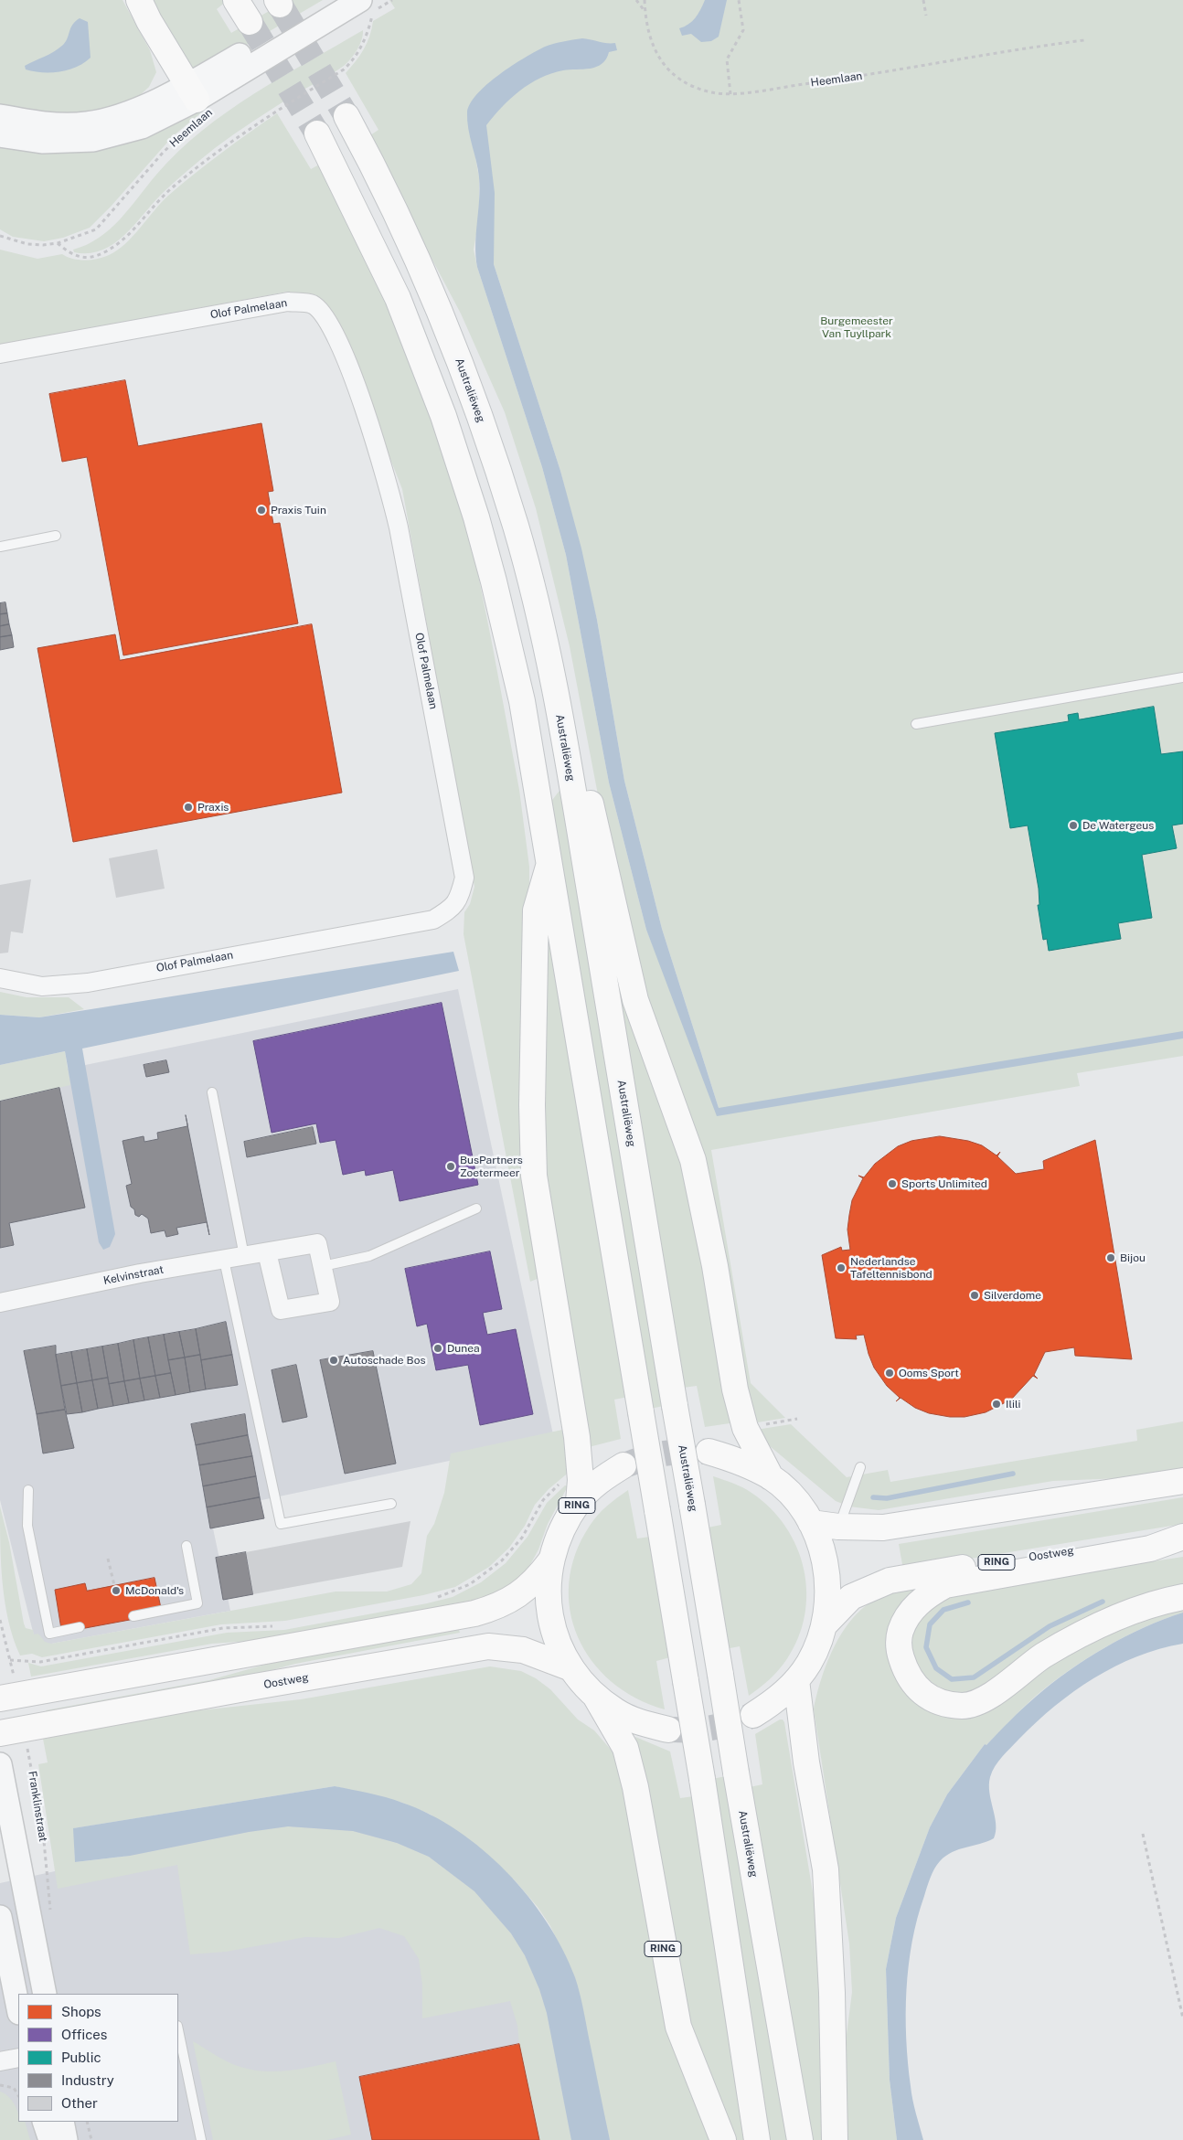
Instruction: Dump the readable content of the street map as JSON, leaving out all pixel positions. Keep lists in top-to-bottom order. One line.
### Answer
{"streets":{"main road":["Australiëweg","RING","Oostweg"],"street":["Heemlaan","Olof Palmelaan","Kelvinstraat"],"path":["Franklinstraat"]},"crossings":[["RING","Oostweg"],["Oostweg","Franklinstraat"]],"parks":["Burgemeester Van Tuyllpark"],"places":["Praxis Tuin","Praxis","De Watergeus","BusPartners Zoetermeer","Sports Unlimited","Bijou","Nederlandse Tafeltennisbond","Silverdome","Dunea","Autoschade Bos","Ooms Sport","Ilili","McDonald's"],"legend":["Shops","Offices","Public","Industry","Other"]}
